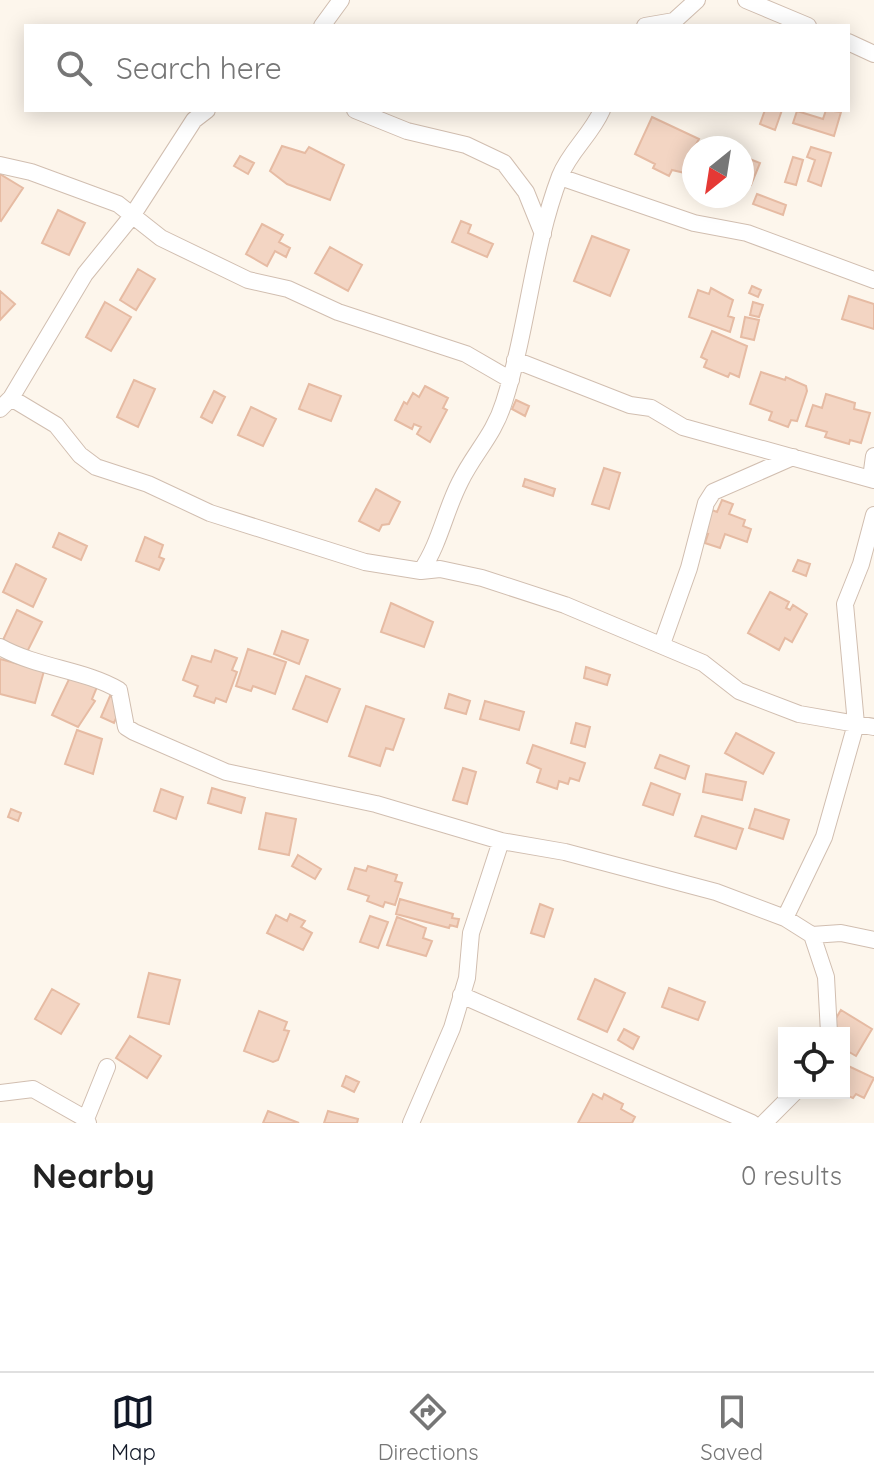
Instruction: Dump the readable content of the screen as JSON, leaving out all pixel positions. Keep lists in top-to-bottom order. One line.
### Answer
{"north":"bottom left","page":{"search":"Search here","heading":["Nearby","0 results"],"nav":["Map","Directions","Saved"]}}
